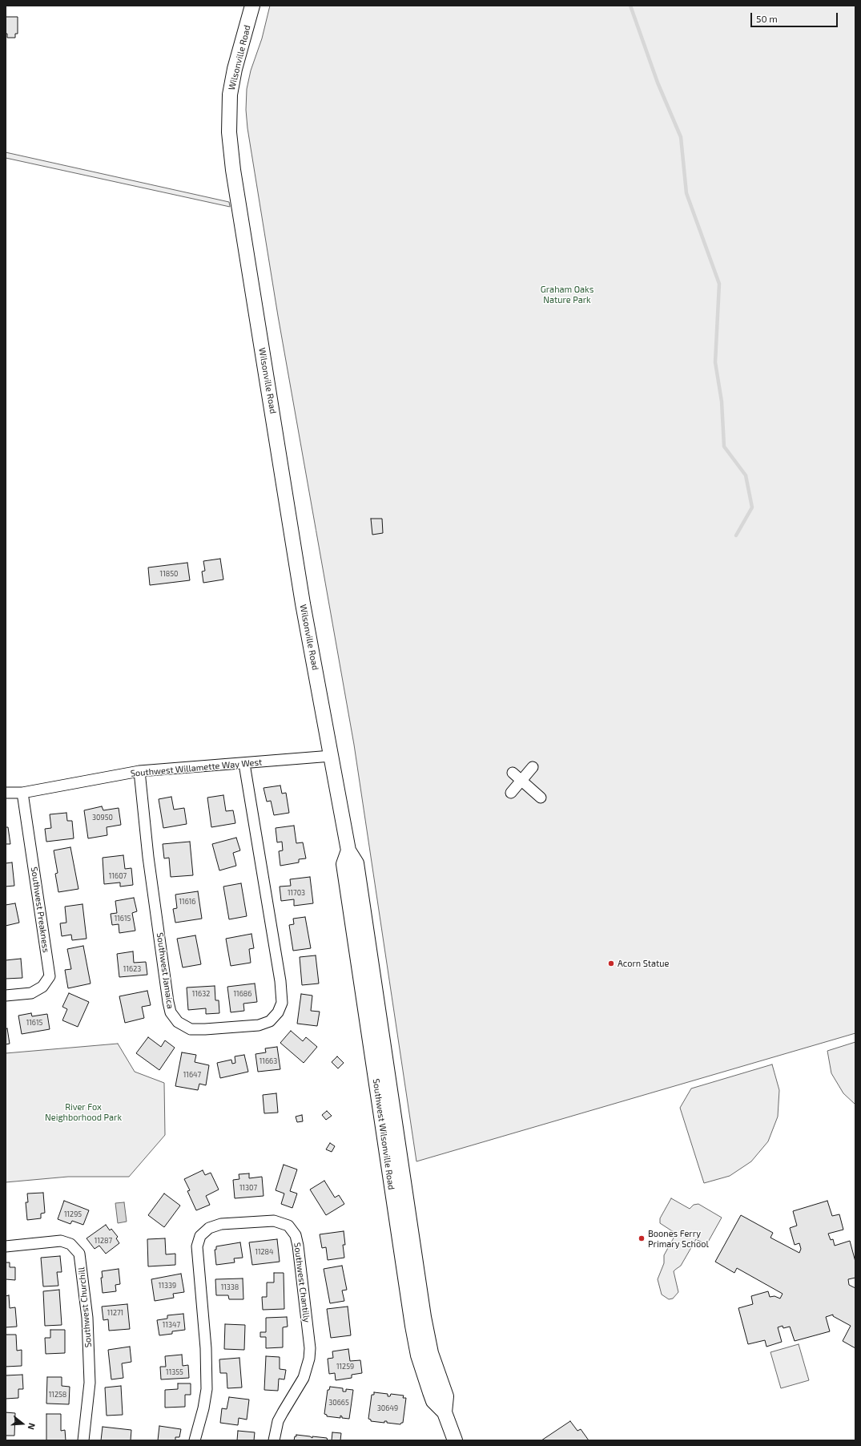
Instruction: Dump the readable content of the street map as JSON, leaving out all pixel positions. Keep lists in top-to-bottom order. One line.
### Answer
{"streets":{"main road":["Wilsonville Road","Southwest Wilsonville Road"],"street":["Southwest Willamette Way West","Southwest Preakness","Southwest Jamaica","Southwest Chantilly","Southwest Churchill"]},"crossings":[["Wilsonville Road","Southwest Willamette Way West"],["Wilsonville Road","Southwest Wilsonville Road"],["Southwest Willamette Way West","Southwest Preakness"],["Southwest Willamette Way West","Southwest Jamaica"],["Southwest Willamette Way West","Southwest Wilsonville Road"]],"parks":["Graham Oaks Nature Park","River Fox Neighborhood Park"],"places":["Acorn Statue","Boones Ferry Primary School"],"house_numbers":["11850","30950","11607","11703","11616","11615","11623","11632","11686","11615","11663","11647","11307","11295","11287","11284","11339","11338","11271","11347","11259","11355","11258","30665","30649"],"scale_bar":"50 m","north":"right"}
